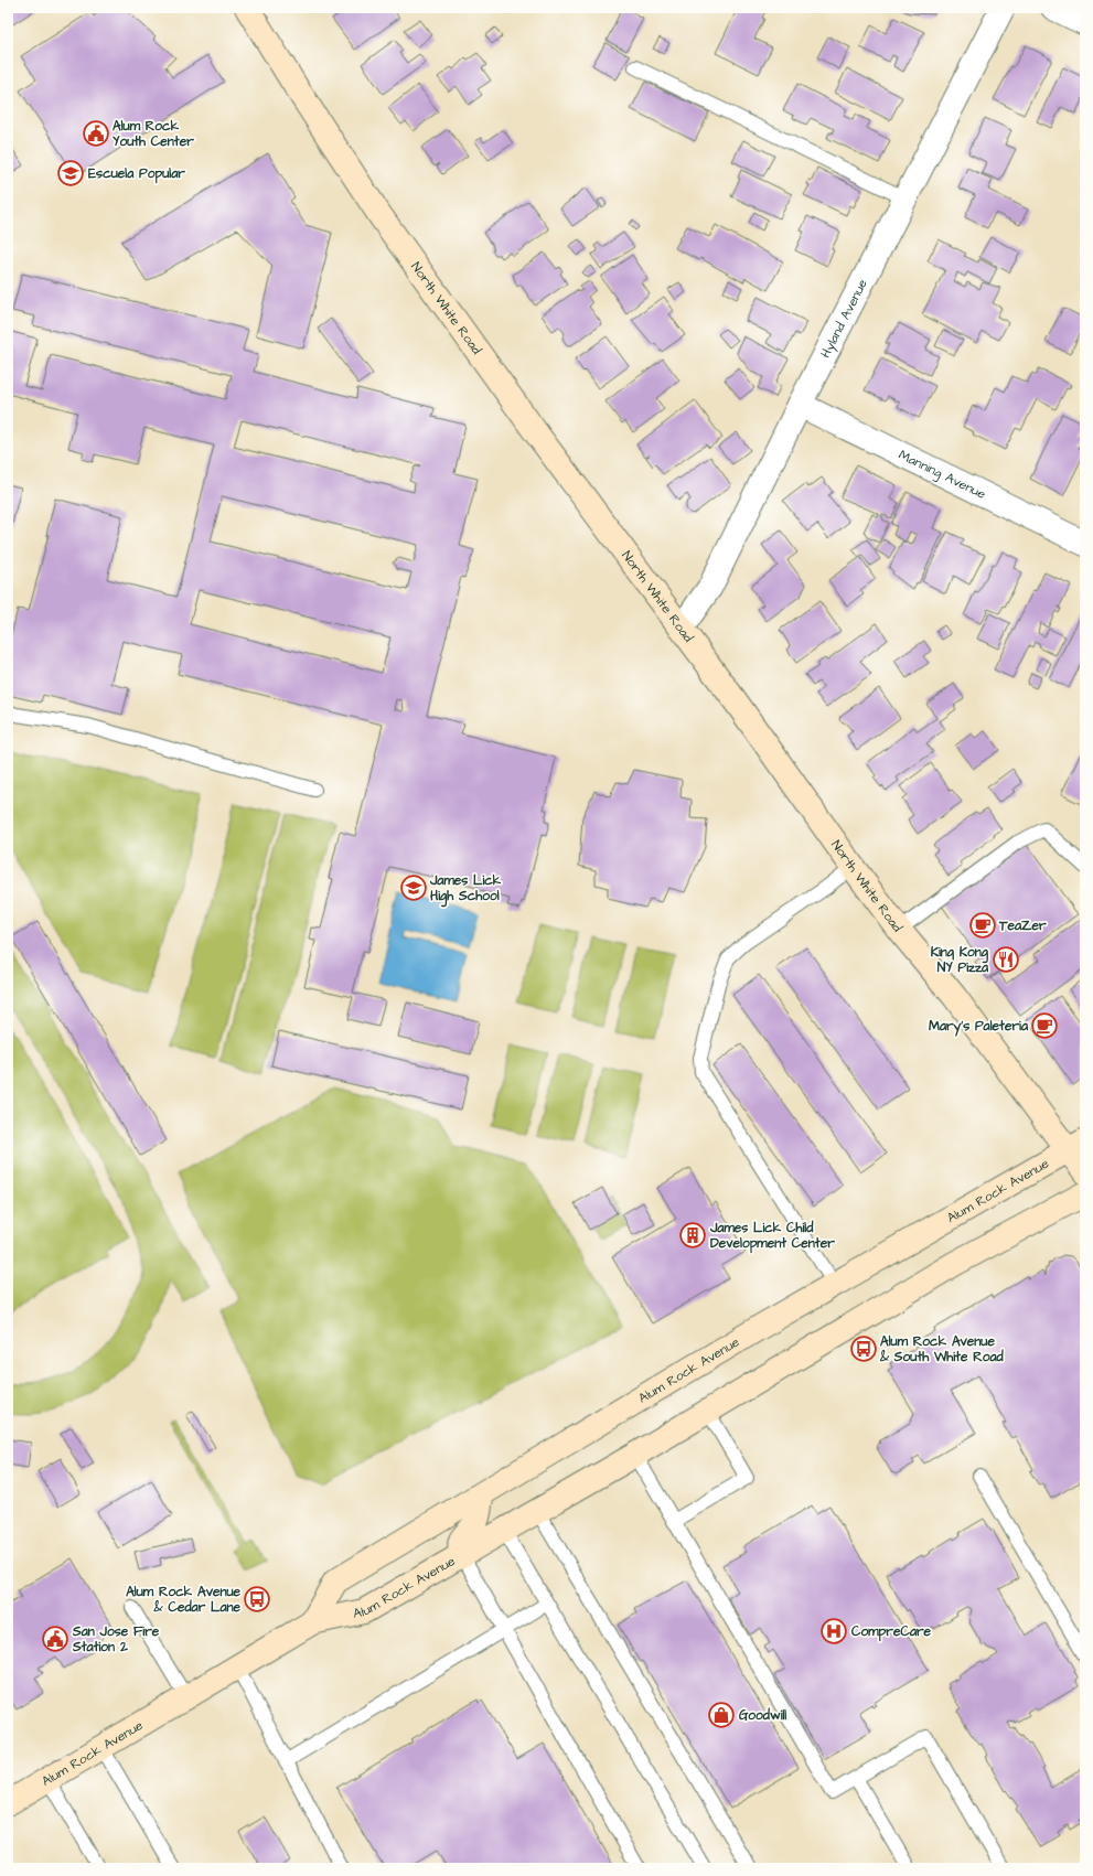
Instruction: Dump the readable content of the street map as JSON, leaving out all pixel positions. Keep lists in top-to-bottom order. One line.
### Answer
{"streets":{"main road":["North White Road","Alum Rock Avenue"],"street":["Hyland Avenue","Manning Avenue"]},"crossings":[["North White Road","Hyland Avenue"],["North White Road","Alum Rock Avenue"],["Hyland Avenue","Manning Avenue"]],"places":{"public building":["Alum Rock Youth Center","San Jose Fire Station 2"],"school or university":["Escuela Popular","James Lick High School"],"cafe":["TeaZer","Mary's Paleteria"],"restaurant":["King Kong NY Pizza"],"building":["James Lick Child Development Center"],"bus stop":["Alum Rock Avenue & South White Road","Alum Rock Avenue & Cedar Lane"],"hospital":["CompreCare"],"shop":["Goodwill"]}}
